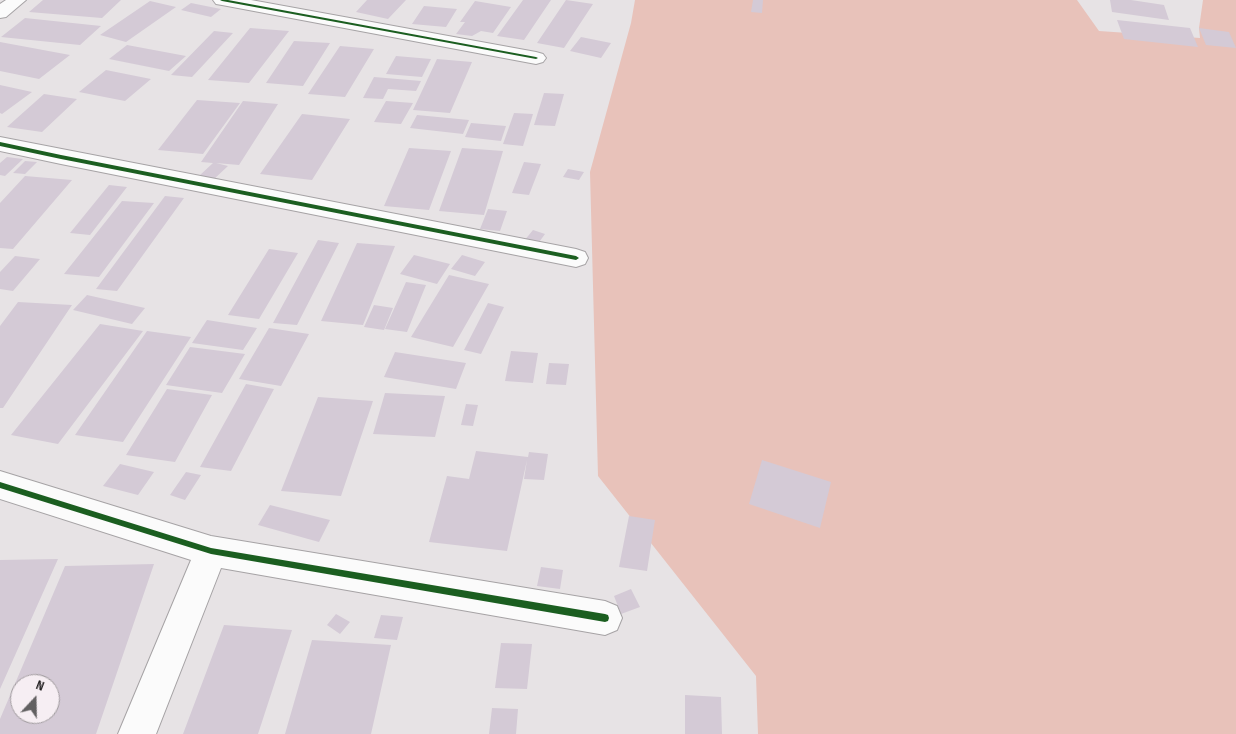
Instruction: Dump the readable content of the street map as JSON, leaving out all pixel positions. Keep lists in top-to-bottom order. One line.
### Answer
{"north":"top"}
